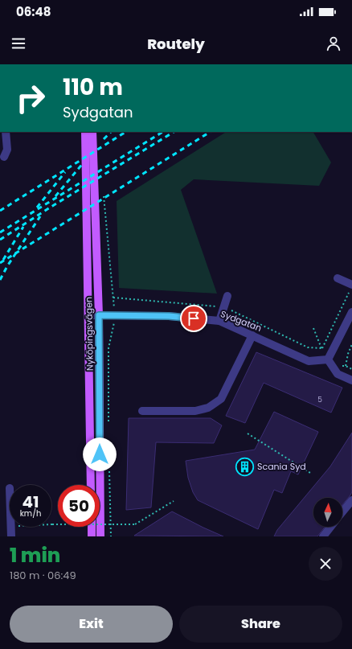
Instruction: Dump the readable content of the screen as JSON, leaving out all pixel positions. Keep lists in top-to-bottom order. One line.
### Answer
{"streets":{"main road":["Nyköpingsvägen"],"street":["Sydgatan"]},"crossings":[["Sydgatan","Nyköpingsvägen"]],"places":{"building":["Scania Syd"]},"house_numbers":["5"],"north":"top","page":{"status":"06:48","header":"Routely","turn":["110 m","Sydgatan"],"speed":"41 km/h","limit":"50","heading":["1 min","180 m · 06:49"],"buttons":["Exit","Share"]}}
